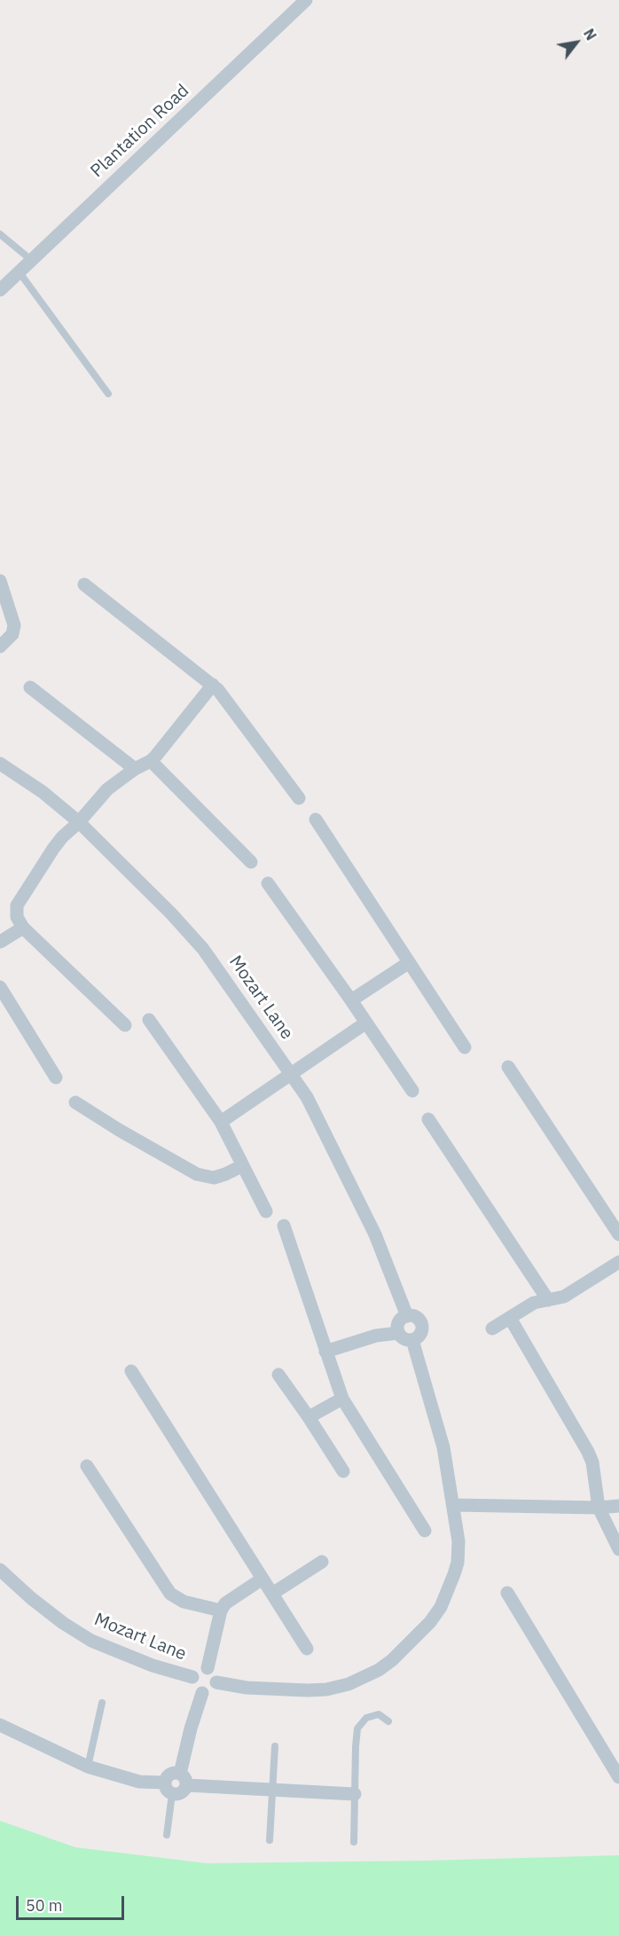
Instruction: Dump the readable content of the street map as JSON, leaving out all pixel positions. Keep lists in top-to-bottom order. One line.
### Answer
{"streets":{"street":["Plantation Road","Mozart Lane"]},"scale_bar":"50 m","north":"top right"}
